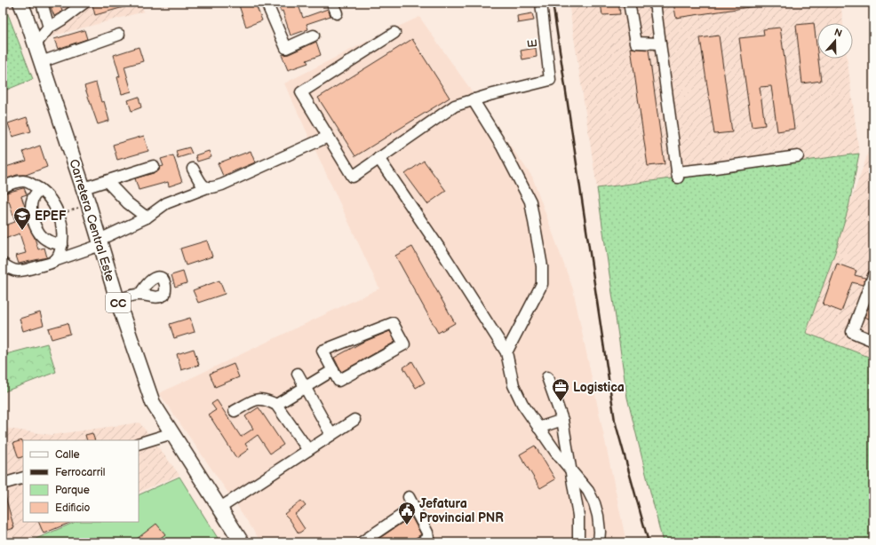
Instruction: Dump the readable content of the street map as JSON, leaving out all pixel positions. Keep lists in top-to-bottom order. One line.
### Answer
{"streets":{"main road":["Carretera Central Este","CC"],"street":["E"]},"places":{"school or university":["EPEF"],"office":["Logistica"],"public building":["Jefatura Provincial PNR"]},"legend":["Calle","Ferrocarril","Parque","Edificio"],"north":"top"}
